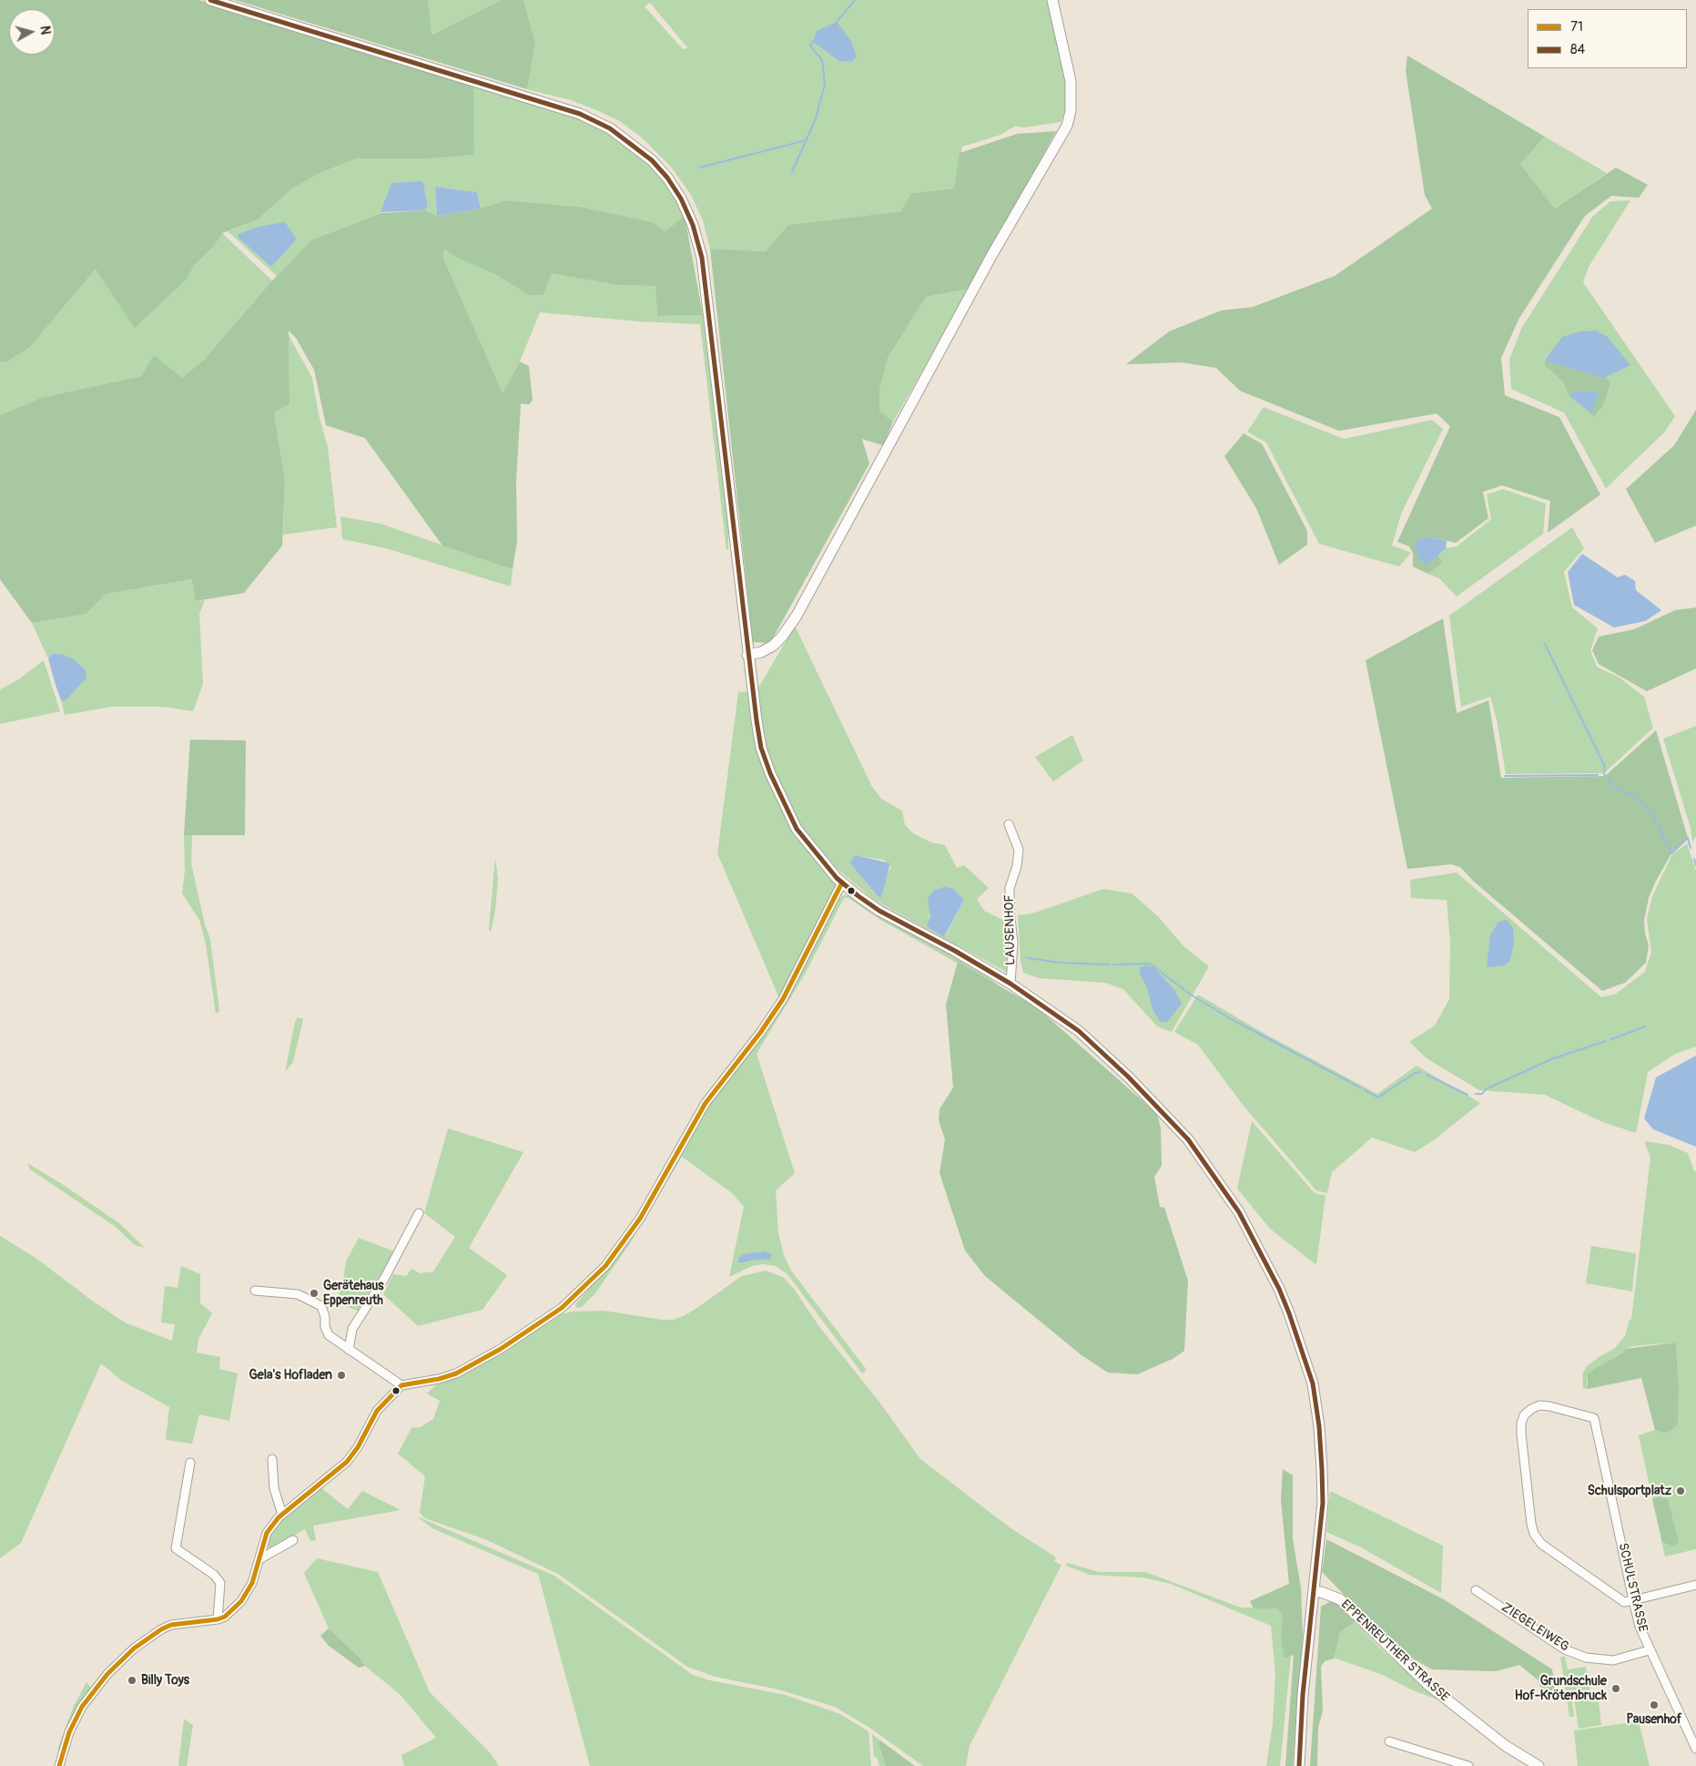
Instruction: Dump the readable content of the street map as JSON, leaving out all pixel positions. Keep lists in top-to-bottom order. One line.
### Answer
{"streets":{"main road":["EPPENREUTHER STRASSE"],"street":["LAUSENHOF","SCHULSTRASSE","ZIEGELEIWEG"]},"crossings":[["SCHULSTRASSE","ZIEGELEIWEG"]],"places":["Gerätehaus Eppenreuth","Gela's Hofladen","Schulsportplatz","Billy Toys","Grundschule Hof-Krötenbruck","Pausenhof"],"lines":["transit line 84","transit line 71"],"legend":["71","84"],"north":"right"}
